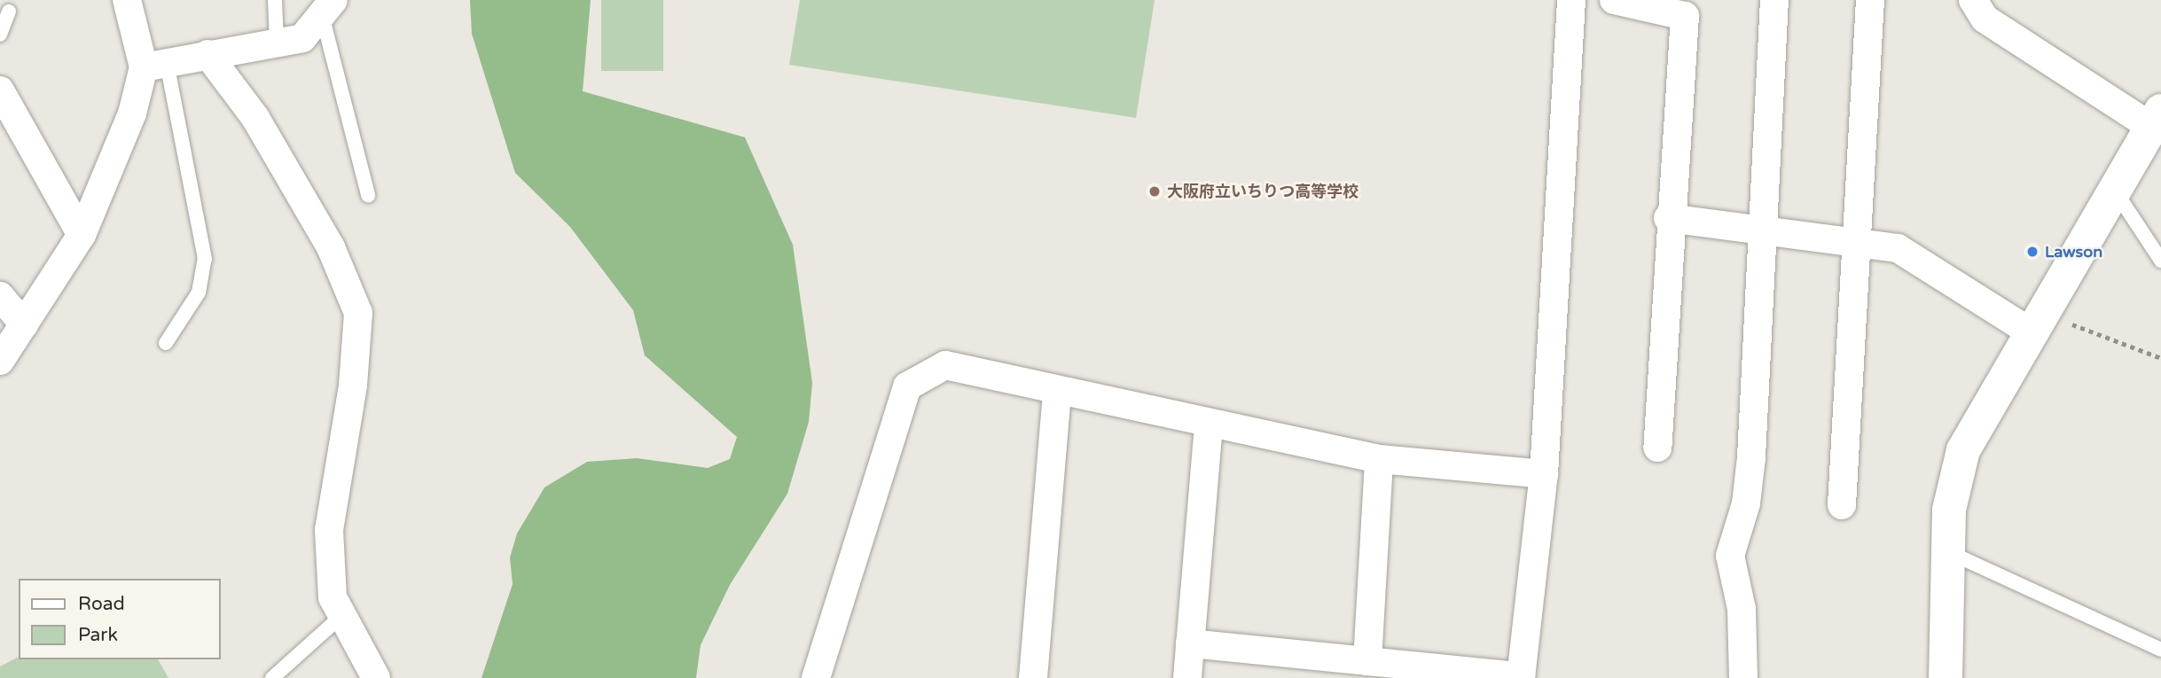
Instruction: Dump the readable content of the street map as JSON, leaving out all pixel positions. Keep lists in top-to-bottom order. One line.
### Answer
{"places":["大阪府立いちりつ高等学校","Lawson"],"legend":["Road","Park"]}
